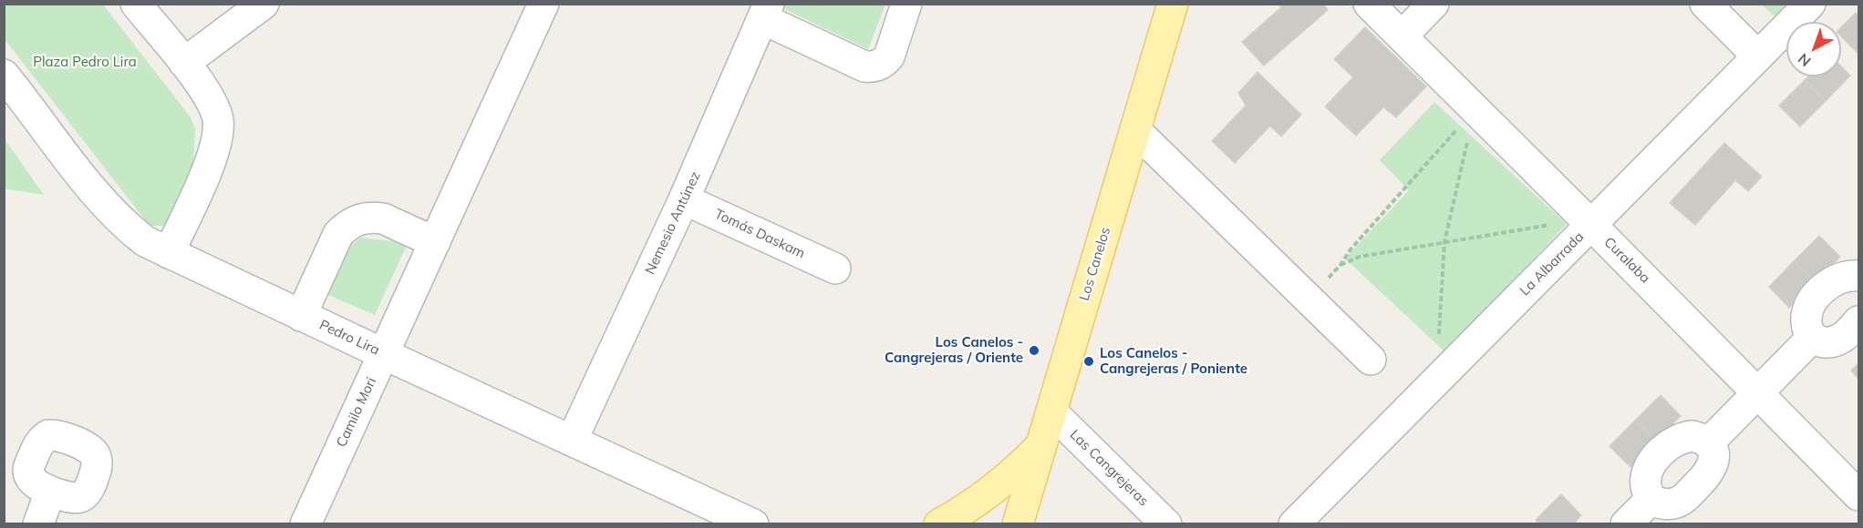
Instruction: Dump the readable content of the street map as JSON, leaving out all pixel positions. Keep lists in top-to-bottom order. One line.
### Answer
{"streets":{"main road":["Los Canelos"],"street":["Nemesio Antúnez","Tomás Daskam","Curalaba","La Albarrada","Pedro Lira","Camilo Mori","Las Cangrejeras"]},"crossings":[["Nemesio Antúnez","Tomás Daskam"],["Nemesio Antúnez","Pedro Lira"],["Curalaba","La Albarrada"],["Los Canelos","Las Cangrejeras"],["Pedro Lira","Camilo Mori"]],"parks":["Plaza Pedro Lira"],"places":["Los Canelos - Cangrejeras / Oriente","Los Canelos - Cangrejeras / Poniente"],"north":"bottom left"}
